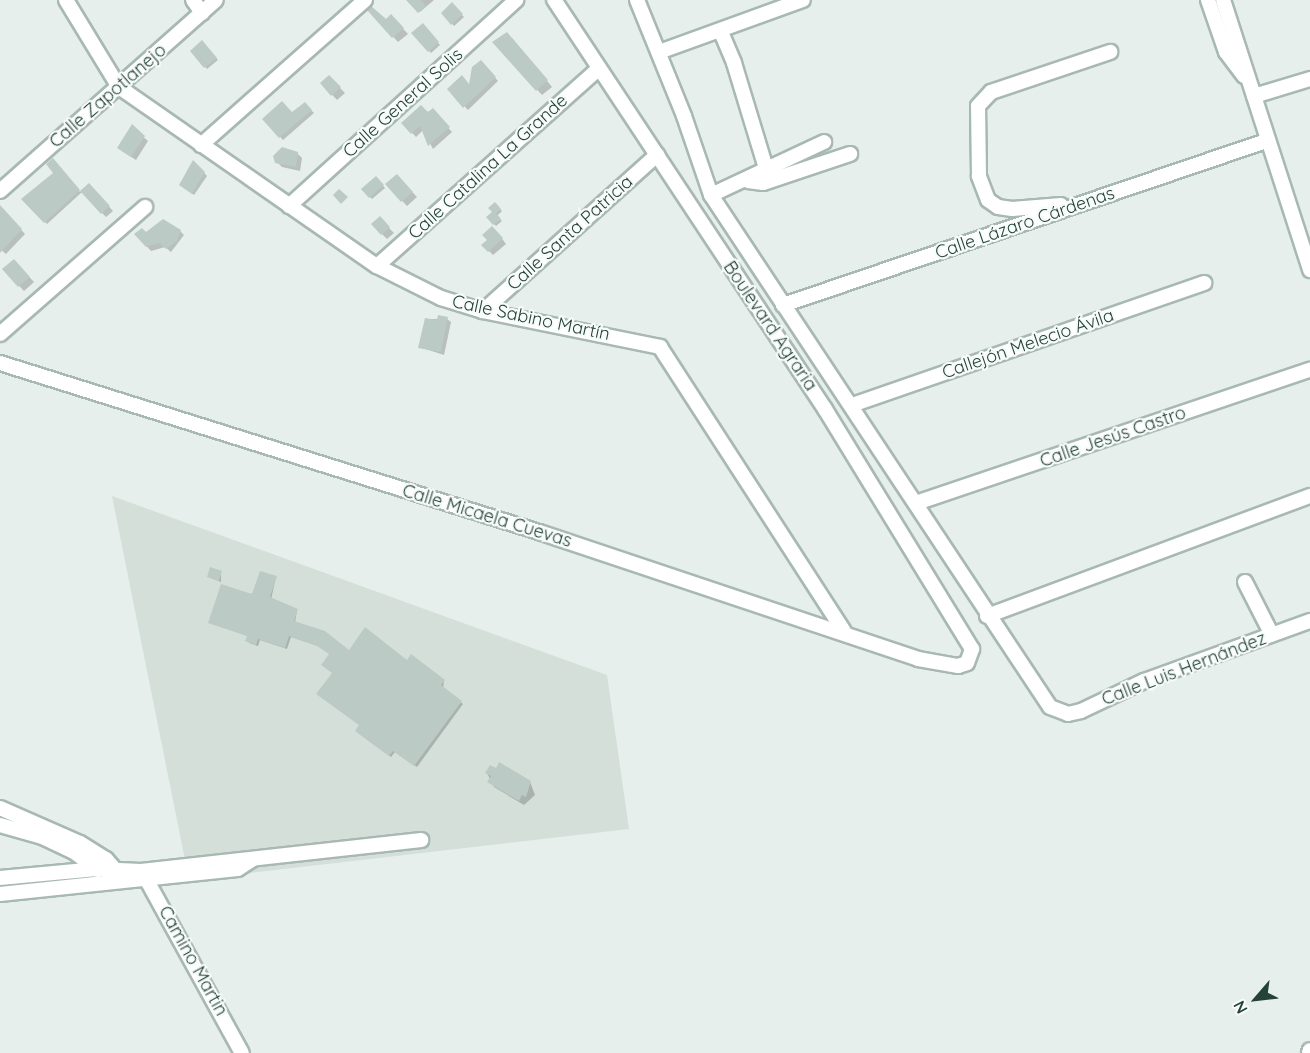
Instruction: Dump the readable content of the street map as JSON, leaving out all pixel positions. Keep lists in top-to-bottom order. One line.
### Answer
{"streets":{"street":["Calle Zapotlanejo","Calle General Solis","Calle Catalina La Grande","Calle Lázaro Cárdenas","Calle Santa Patricia","Calle Sabino Martín","Boulevard Agraria","Callejón Melecio Ávila","Calle Jesús Castro","Calle Micaela Cuevas","Calle Luis Hernández","Camino Martin"]},"crossings":[["Calle Zapotlanejo","Calle Sabino Martín"],["Calle General Solis","Calle Sabino Martín"],["Calle Catalina La Grande","Calle Sabino Martín"],["Calle Catalina La Grande","Boulevard Agraria"],["Calle Santa Patricia","Calle Sabino Martín"],["Calle Santa Patricia","Boulevard Agraria"],["Calle Sabino Martín","Calle Micaela Cuevas"],["Boulevard Agraria","Calle Micaela Cuevas"]],"north":"bottom left"}
